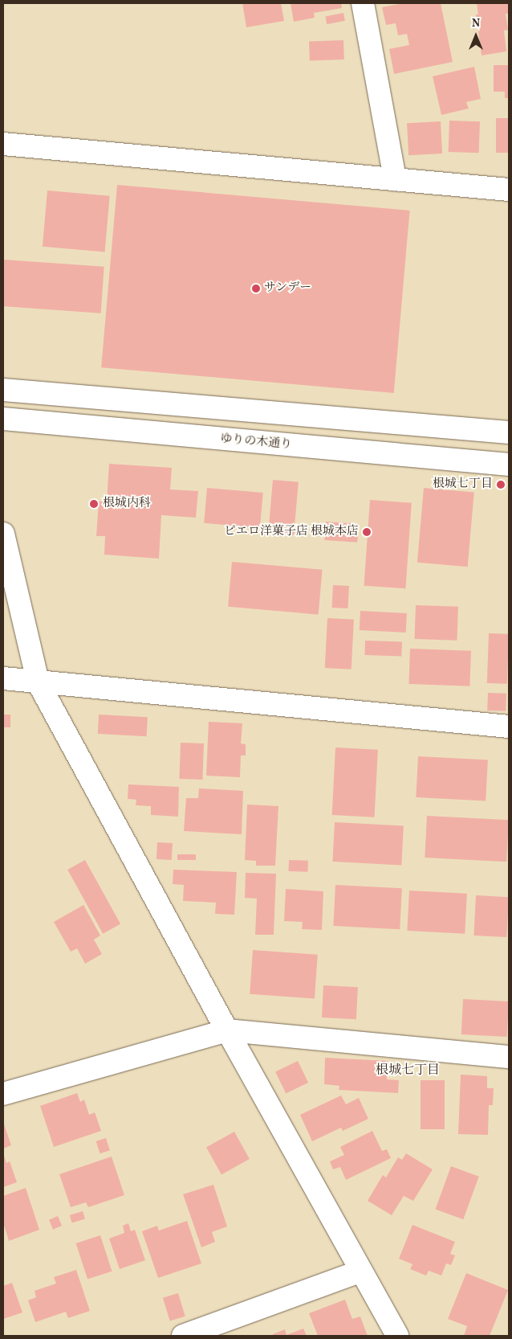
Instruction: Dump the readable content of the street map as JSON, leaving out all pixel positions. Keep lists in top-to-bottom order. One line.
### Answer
{"streets":{"street":["ゆりの木通り"]},"districts":["根城七丁目"],"places":["サンデー","根城七丁目","根城内科","ピエロ洋菓子店 根城本店"],"north":"top"}
